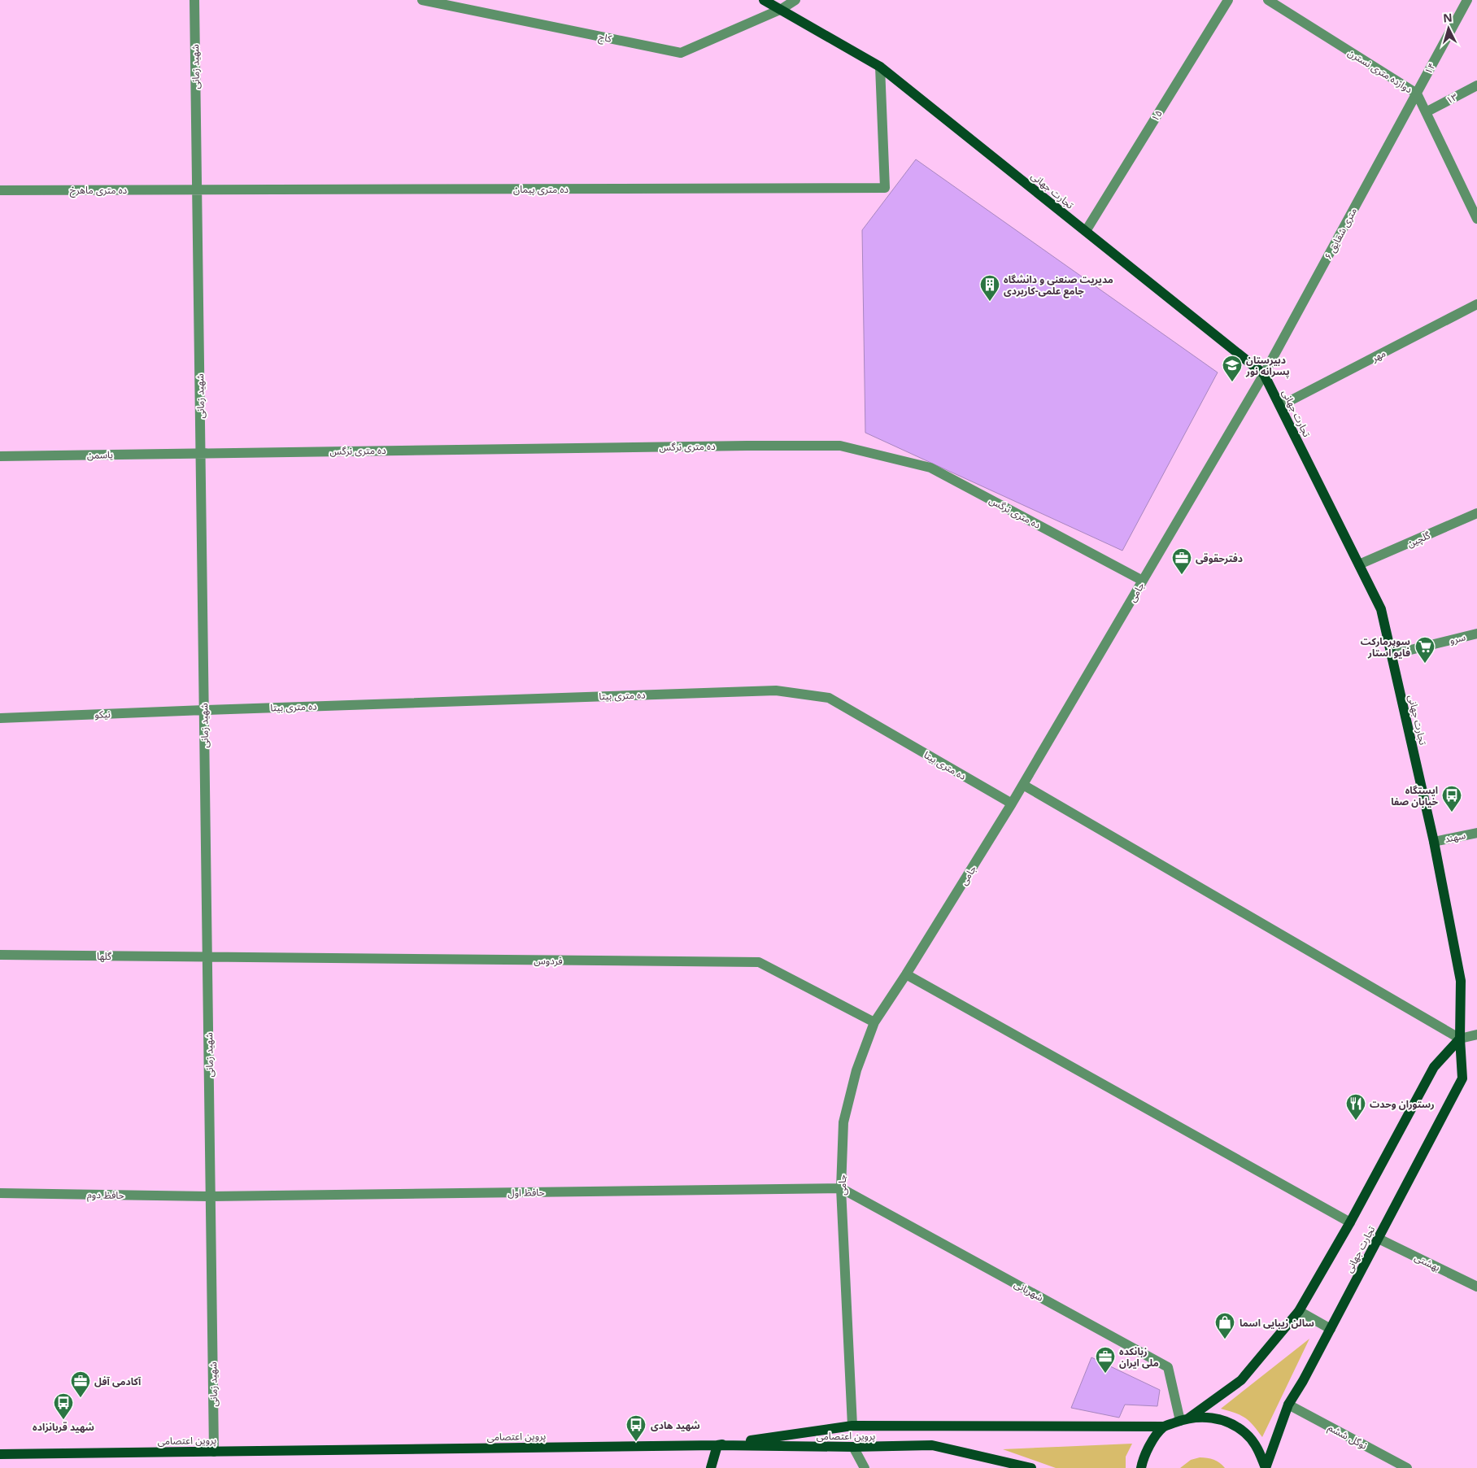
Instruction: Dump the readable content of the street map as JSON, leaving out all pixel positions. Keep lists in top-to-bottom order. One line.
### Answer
{"streets":{"main road":["تجارت جهانی","پروین اعتصامى"],"street":["کاج","شهید زمانی","۱۴","دوازده متری نسترن","۱۳","۱۵","ده متری پیمان","ده متری ماهرخ","۶ متری شقایق","مهر","ده متری نرگس","یاسمن","گلچین","جامی","سرو","ده متری بیتا","نیکو","سهند","گلها","فردوس","حافظ اول","حافظ دوم","بهشتی","شهربانی","نوگل ششم"]},"crossings":[["کاج","تجارت جهانی"],["شهید زمانی","ده متری پیمان"],["شهید زمانی","ده متری ماهرخ"],["شهید زمانی","ده متری نرگس"],["شهید زمانی","یاسمن"],["شهید زمانی","ده متری بیتا"],["شهید زمانی","نیکو"],["شهید زمانی","گلها"],["شهید زمانی","فردوس"],["شهید زمانی","حافظ اول"],["شهید زمانی","حافظ دوم"],["شهید زمانی","پروین اعتصامى"],["۱۴","دوازده متری نسترن"],["۱۴","۶ متری شقایق"],["دوازده متری نسترن","۱۳"],["دوازده متری نسترن","۶ متری شقایق"],["۱۵","تجارت جهانی"],["ده متری پیمان","ده متری ماهرخ"],["ده متری پیمان","تجارت جهانی"],["تجارت جهانی","۶ متری شقایق"],["تجارت جهانی","مهر"],["تجارت جهانی","گلچین"],["تجارت جهانی","جامی"],["تجارت جهانی","سرو"],["تجارت جهانی","سهند"],["تجارت جهانی","بهشتی"],["تجارت جهانی","نوگل ششم"],["۶ متری شقایق","جامی"],["ده متری نرگس","یاسمن"],["ده متری نرگس","جامی"],["جامی","ده متری بیتا"],["جامی","فردوس"],["جامی","حافظ اول"],["جامی","شهربانی"],["ده متری بیتا","نیکو"],["گلها","فردوس"],["حافظ اول","حافظ دوم"],["حافظ اول","شهربانی"]],"places":{"building":["مدیریت صنعنی و دانشگاه جامع علمی-کاربردی"],"school or university":["دبیرستان پسرانه نور"],"office":["دفترحقوقی","زبانکده ملی ایران","آکادمی آفل"],"supermarket":["سوپرمارکت فایو استار"],"bus stop":["ایستگاه خیابان صفا","شهید قربانزاده","شهید هادی"],"restaurant":["رستوران وحدت"],"shop":["سالن زیبایی اسما"]},"north":"top"}
